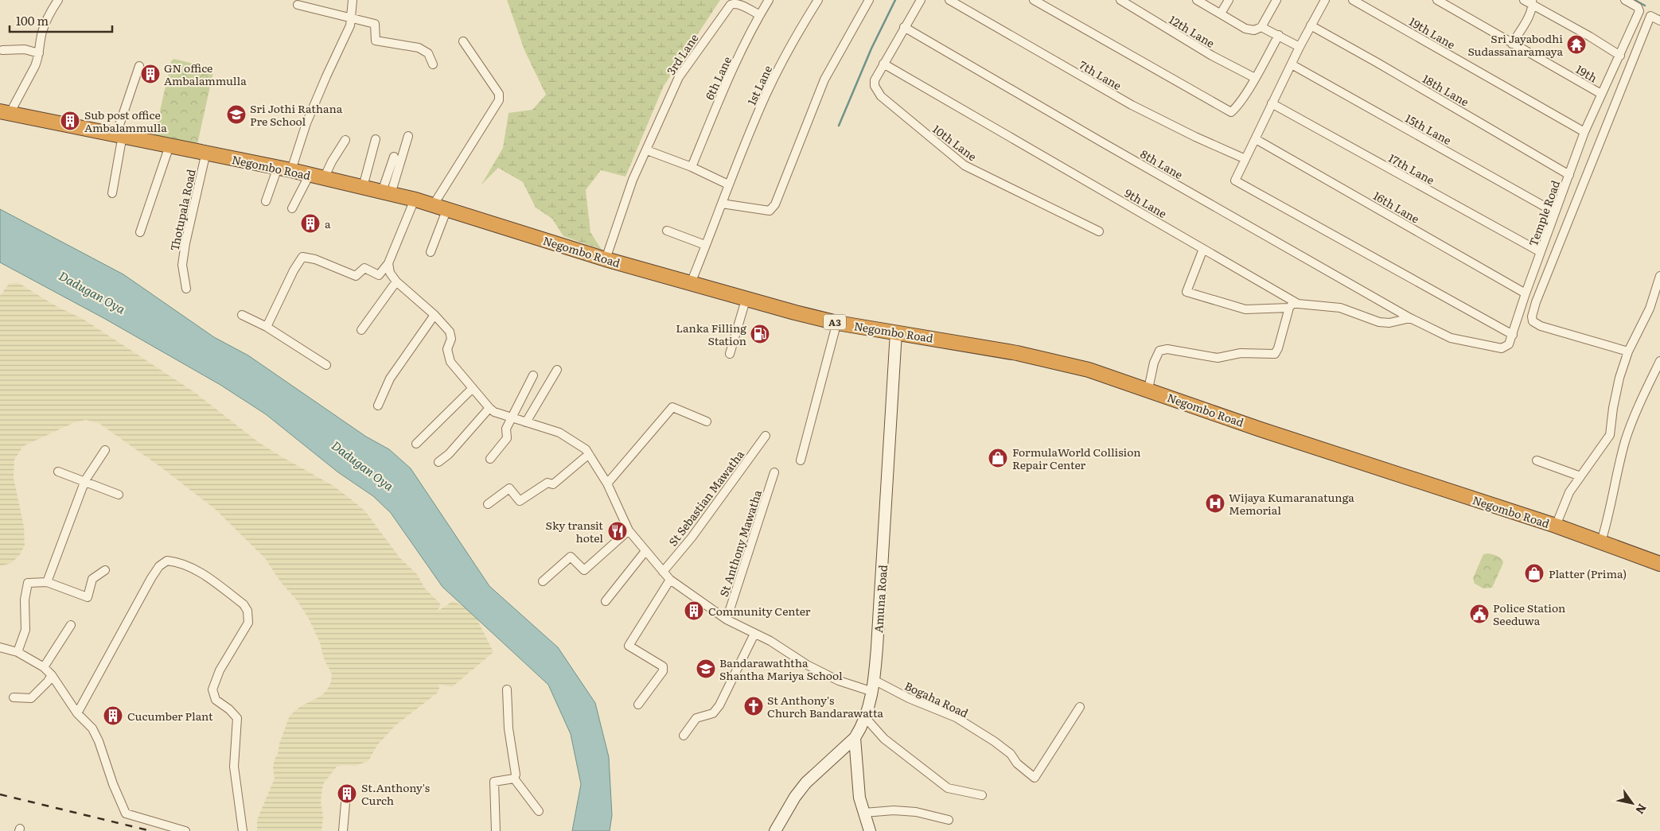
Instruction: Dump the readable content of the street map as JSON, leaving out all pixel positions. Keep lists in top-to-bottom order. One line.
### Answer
{"streets":{"highway":["Negombo Road","A3"],"street":["12th Lane","19th Lane","3rd Lane","19th","7th Lane","6th Lane","1st Lane","18th Lane","15th Lane","10th Lane","8th Lane","17th Lane","9th Lane","16th Lane","Thotupala Road","Temple Road","St Sebastian Mawatha","St Anthony Mawatha","Amuna Road","Bogaha Road"]},"crossings":[["19th Lane","Temple Road"],["3rd Lane","6th Lane"],["3rd Lane","Negombo Road"],["19th","Temple Road"],["1st Lane","Negombo Road"],["18th Lane","Temple Road"],["15th Lane","Temple Road"],["10th Lane","8th Lane"],["10th Lane","9th Lane"],["8th Lane","9th Lane"],["8th Lane","Temple Road"],["Negombo Road","Thotupala Road"],["Negombo Road","Amuna Road"],["17th Lane","Temple Road"],["9th Lane","Temple Road"],["16th Lane","Temple Road"],["Amuna Road","Bogaha Road"]],"water":["Dadugan Oya"],"places":{"temple":["Sri Jayabodhi Sudassanaramaya"],"building":["GN office Ambalammulla","Sub post office Ambalammulla","a","Community Center","Cucumber Plant","St.Anthony's Curch"],"school or university":["Sri Jothi Rathana Pre School","Bandarawaththa Shantha Mariya School"],"fuel station":["Lanka Filling Station"],"shop":["FormulaWorld Collision Repair Center","Platter (Prima)"],"hospital":["Wijaya Kumaranatunga Memorial"],"restaurant":["Sky transit hotel"],"public building":["Police Station Seeduwa"],"church":["St Anthony's Church Bandarawatta"]},"scale_bar":"100 m","north":"bottom right"}
